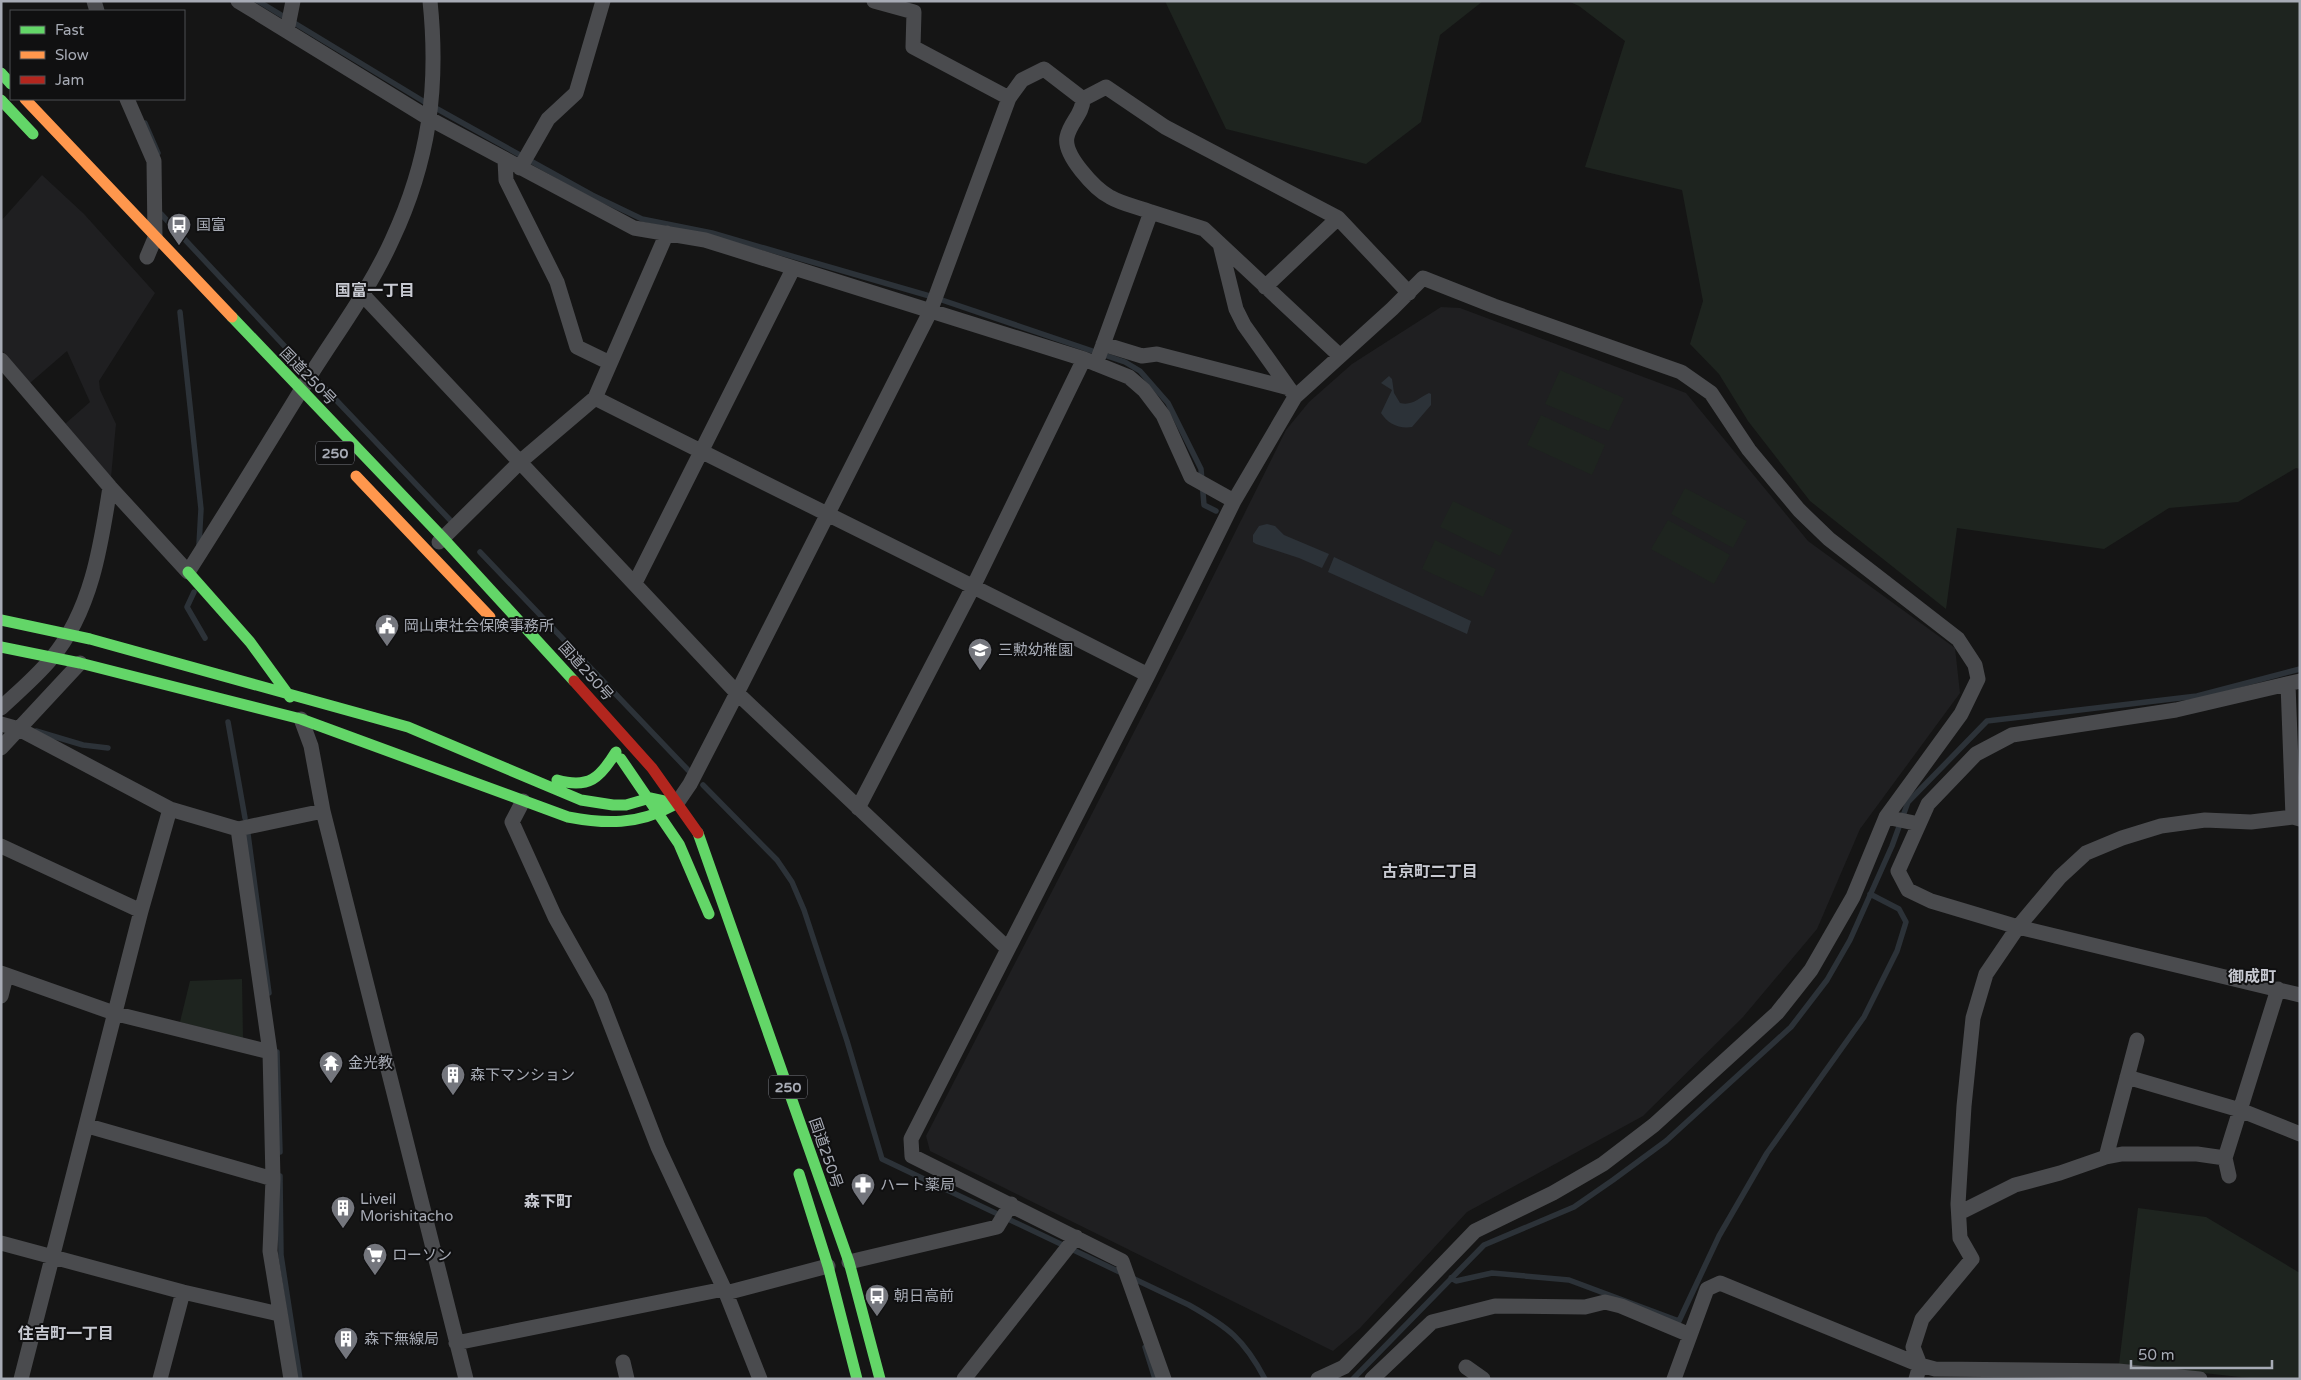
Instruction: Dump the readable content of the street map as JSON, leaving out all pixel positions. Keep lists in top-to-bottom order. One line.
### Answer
{"streets":{"main road":["国道250号","250"]},"districts":["国富一丁目","古京町二丁目","御成町","森下町","住吉町一丁目"],"places":{"bus stop":["国富","朝日高前"],"public building":["岡山東社会保険事務所"],"school or university":["三勲幼稚園"],"temple":["金光教"],"building":["森下マンション","Liveil Morishitacho","森下無線局"],"pharmacy":["ハート薬局"],"supermarket":["ローソン"]},"legend":["Fast","Slow","Jam"],"scale_bar":"50 m"}
